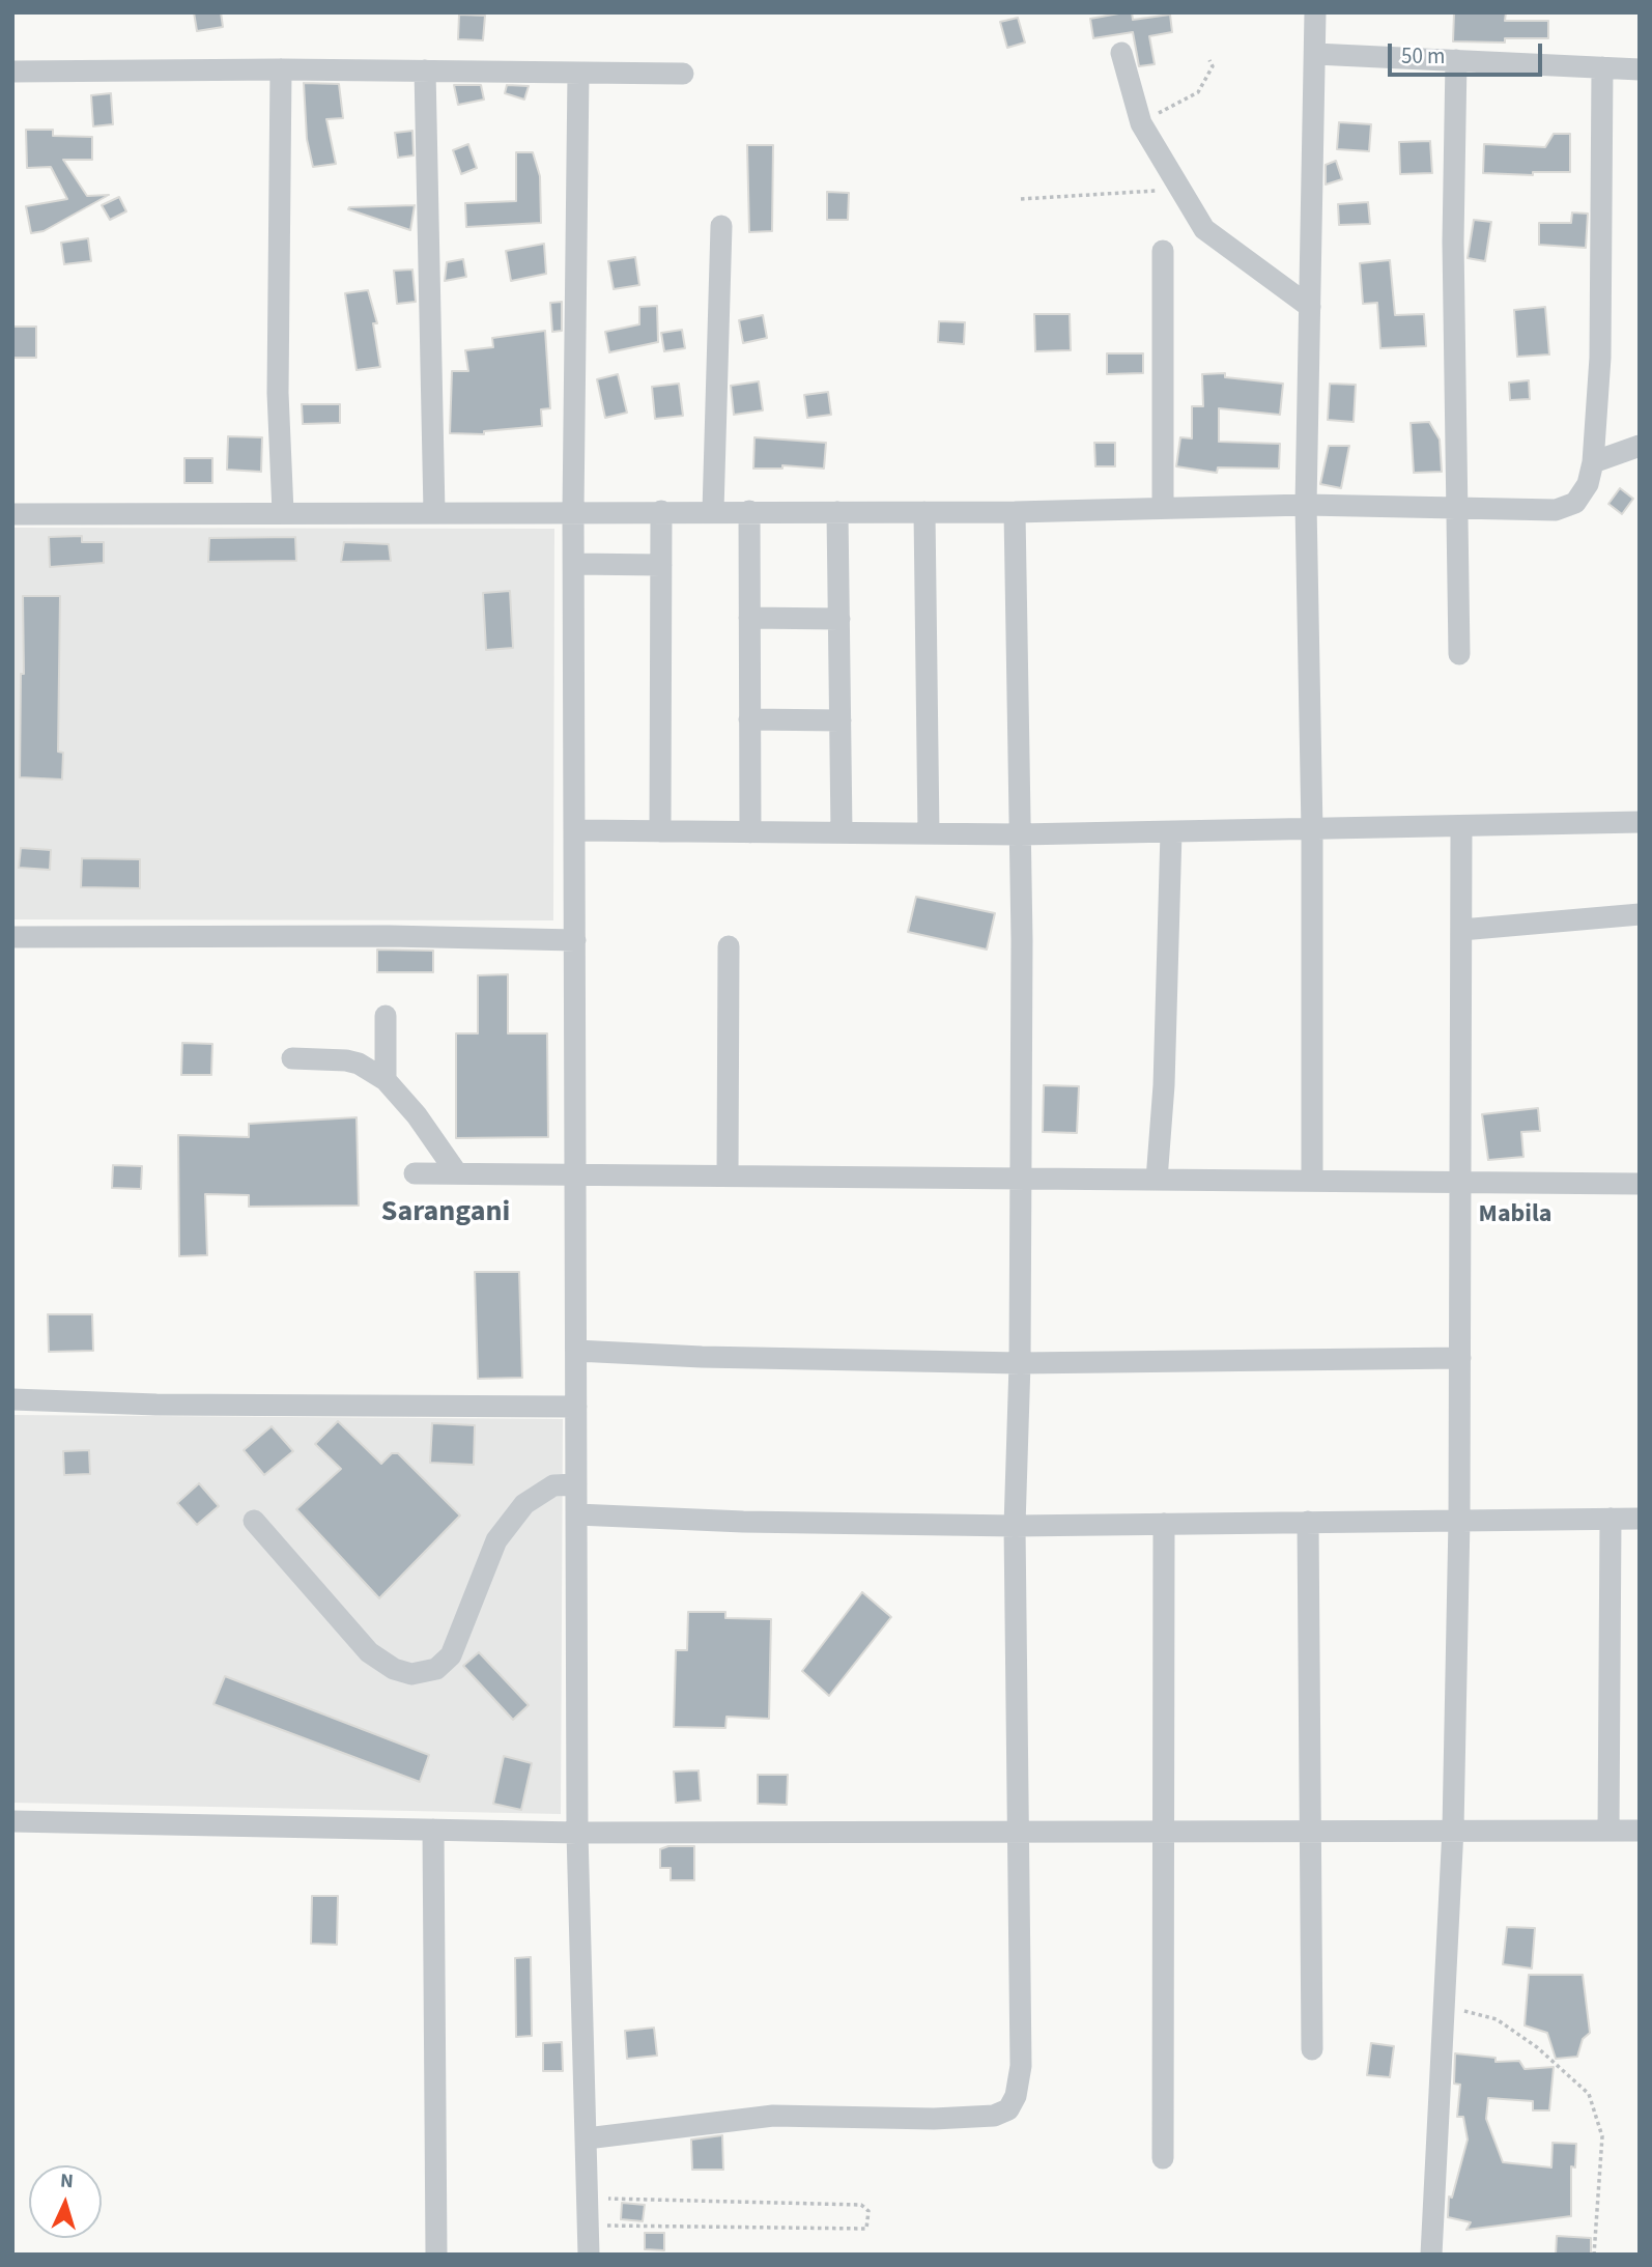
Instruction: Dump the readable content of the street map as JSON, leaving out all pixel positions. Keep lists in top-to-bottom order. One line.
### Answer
{"districts":["Sarangani","Mabila"],"scale_bar":"50 m","north":"top"}
